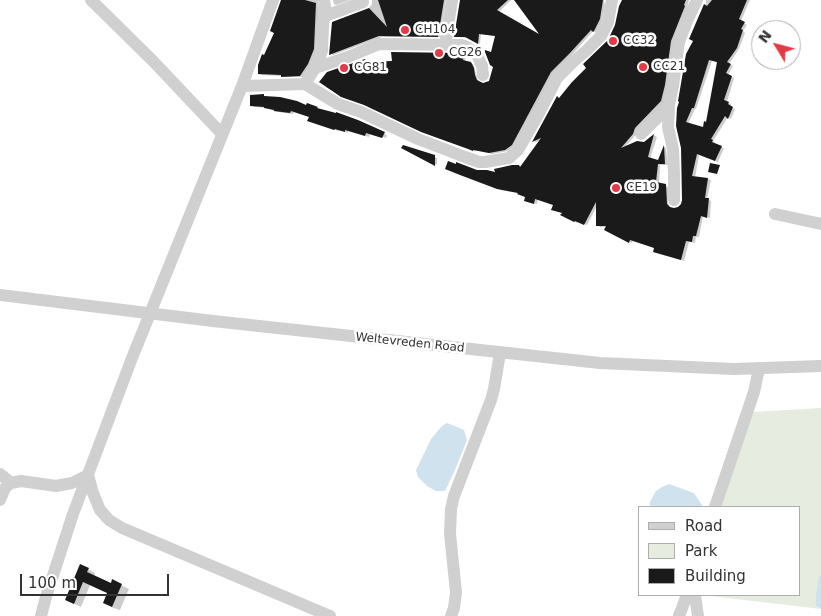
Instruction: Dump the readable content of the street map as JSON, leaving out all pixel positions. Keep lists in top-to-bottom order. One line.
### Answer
{"streets":{"street":["Weltevreden Road"]},"places":["CH104","CC32","CG26","CC21","CG81","CE19"],"legend":["Road","Park","Building"],"scale_bar":"100 m","north":"top left"}
